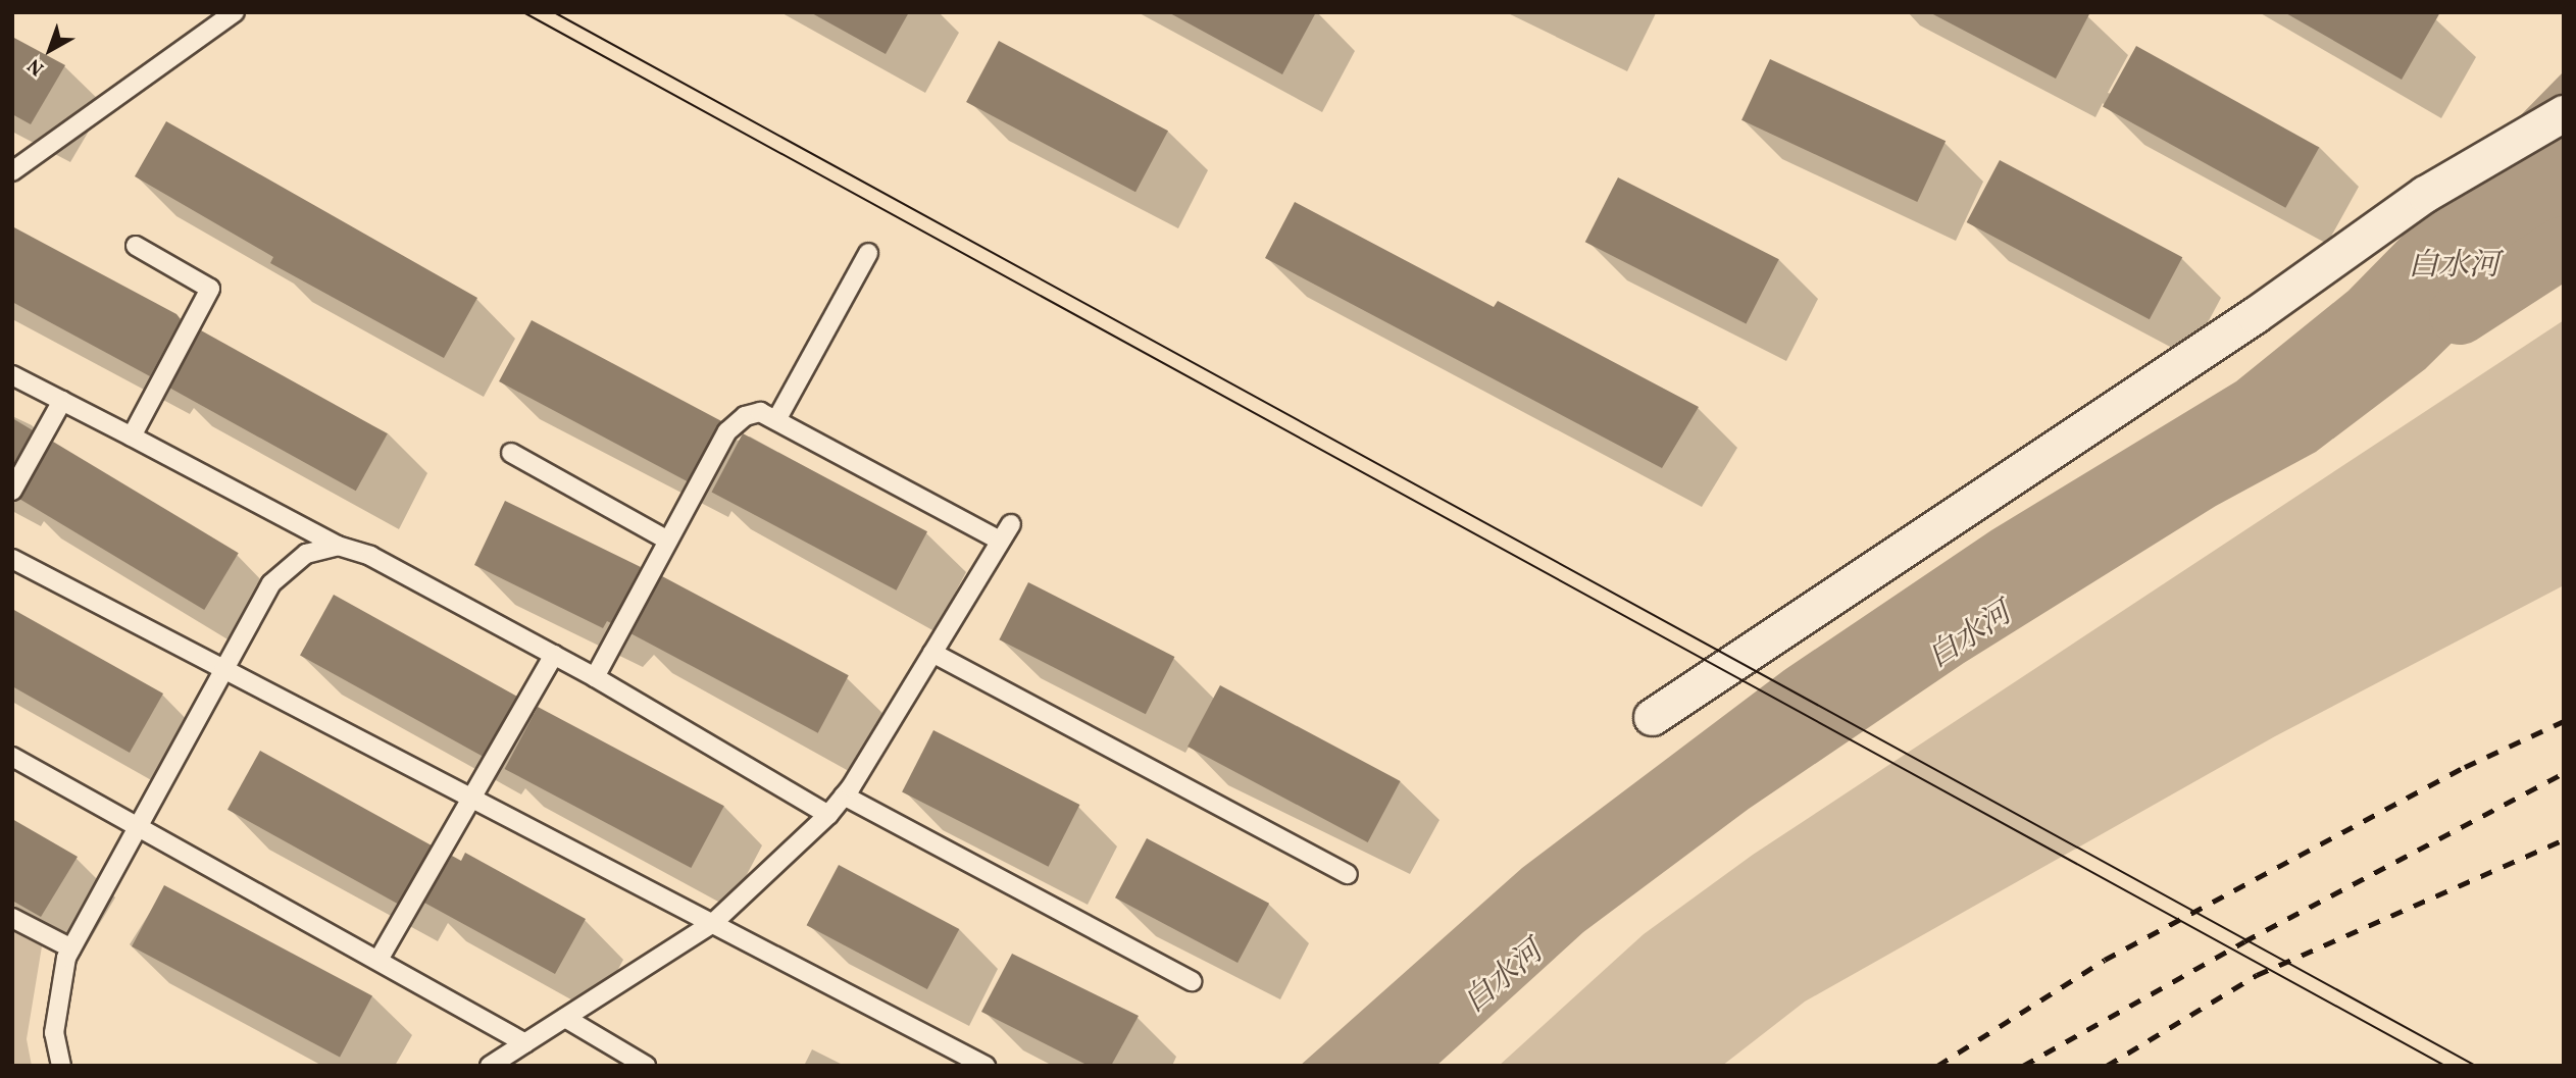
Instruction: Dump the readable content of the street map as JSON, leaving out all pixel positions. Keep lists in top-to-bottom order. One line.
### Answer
{"water":["白水河"],"north":"bottom left"}
